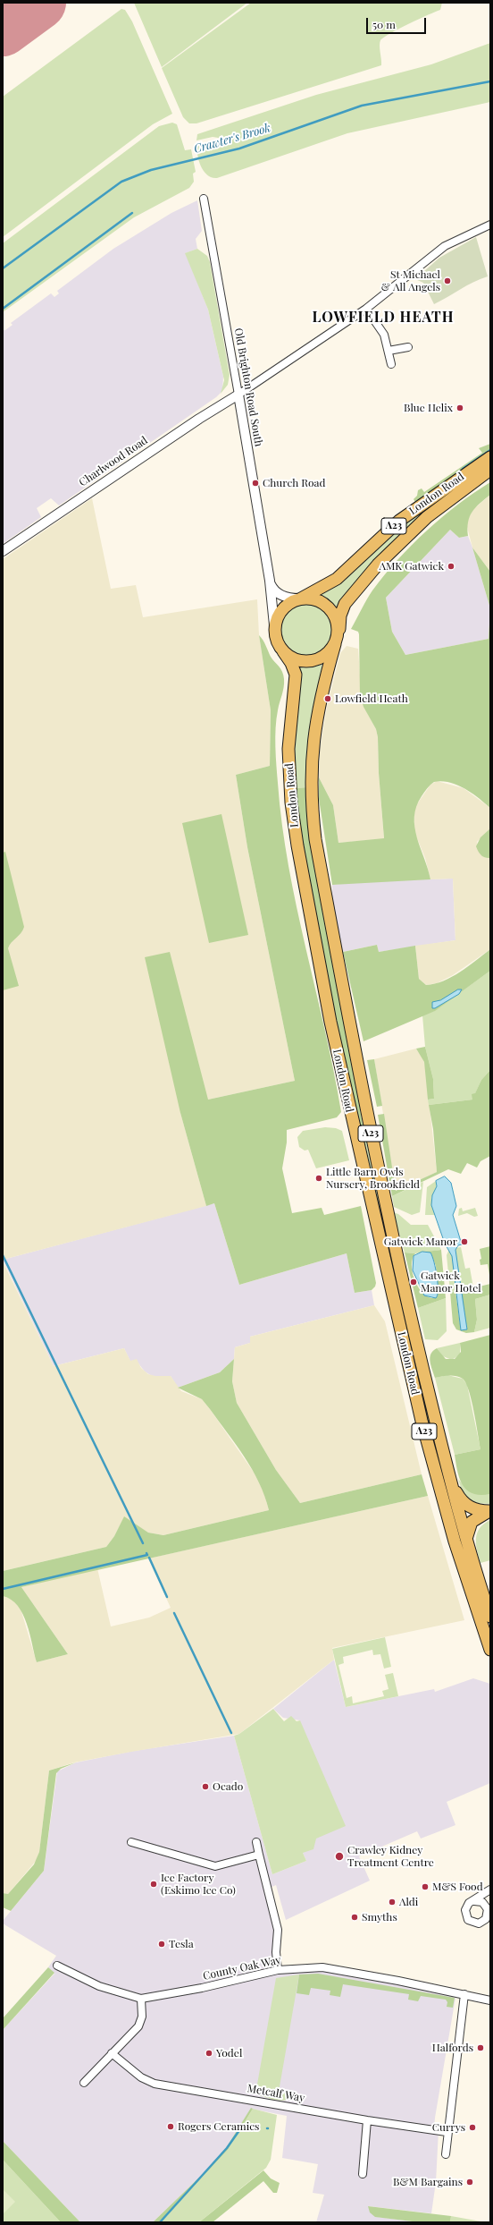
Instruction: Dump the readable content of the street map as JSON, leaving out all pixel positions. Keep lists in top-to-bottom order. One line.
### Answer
{"streets":{"main road":["London Road","A23"],"street":["Old Brighton Road South","Charlwood Road","County Oak Way","Metcalf Way"]},"crossings":[["Old Brighton Road South","Charlwood Road"],["Old Brighton Road South","London Road"]],"districts":["LOWFIELD HEATH"],"water":["Crawter's Brook"],"places":["St Michael & All Angels","Blue Helix","Church Road","AMK Gatwick","Lowfield Heath","Little Barn Owls Nursery, Brookfield","Gatwick Manor","Gatwick Manor Hotel","Ocado","Crawley Kidney Treatment Centre","Ice Factory (Eskimo Ice Co)","M&S Food","Aldi","Smyths","Tesla","Halfords","Yodel","Rogers Ceramics","Currys","B&M Bargains"],"scale_bar":"50 m"}
